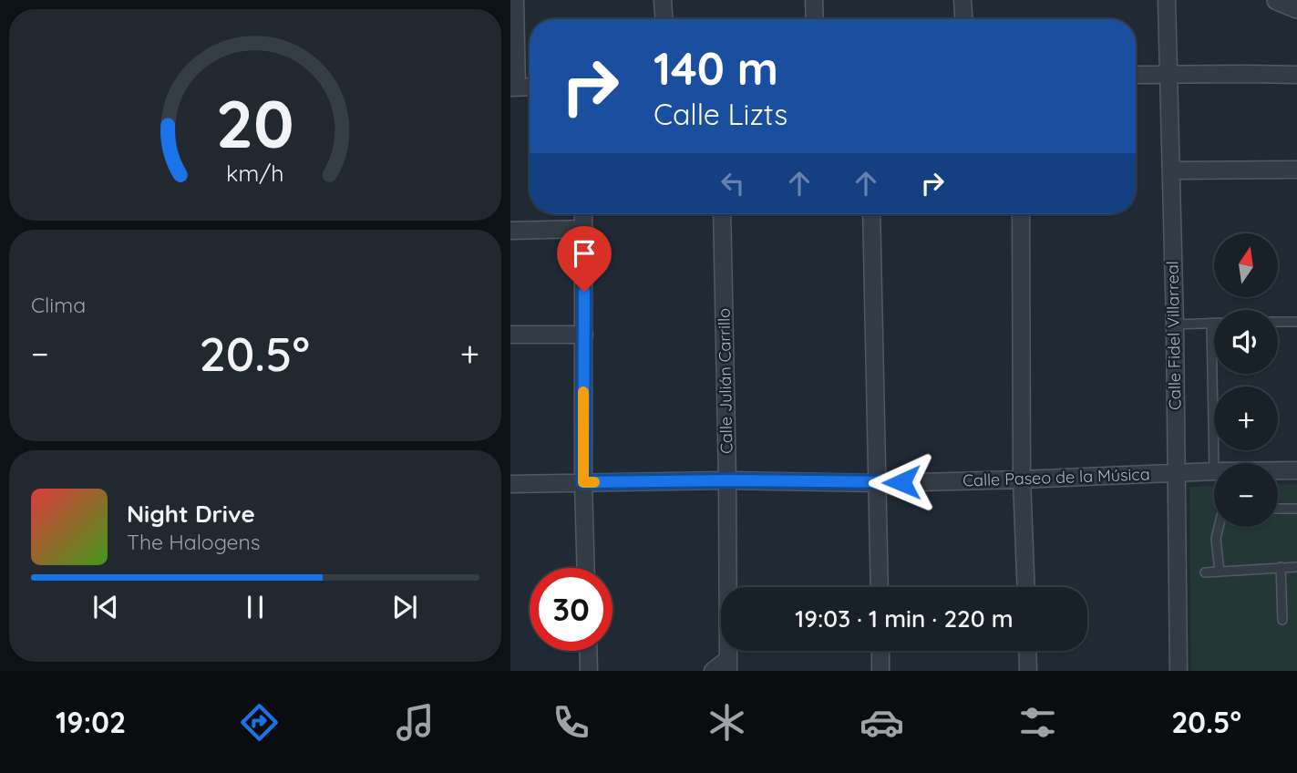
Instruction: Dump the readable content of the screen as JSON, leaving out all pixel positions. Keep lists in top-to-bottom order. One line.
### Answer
{"streets":{"street":["Calle Fidel Villarreal","Calle Julián Carrillo","Calle Paseo de la Música"]},"crossings":[["Calle Fidel Villarreal","Calle Paseo de la Música"],["Calle Julián Carrillo","Calle Paseo de la Música"]],"north":"top","page":{"turn":["140 m","Calle Lizts"],"tile":"Clima","map_buttons":["+","−"],"heat":["−","20.5°","+"],"song":["Night Drive","The Halogens"],"limit":"30","trip":"19:03 · 1 min · 220 m","tabs":["19:02","20.5°"],"gauge":["20","km/h"]}}
